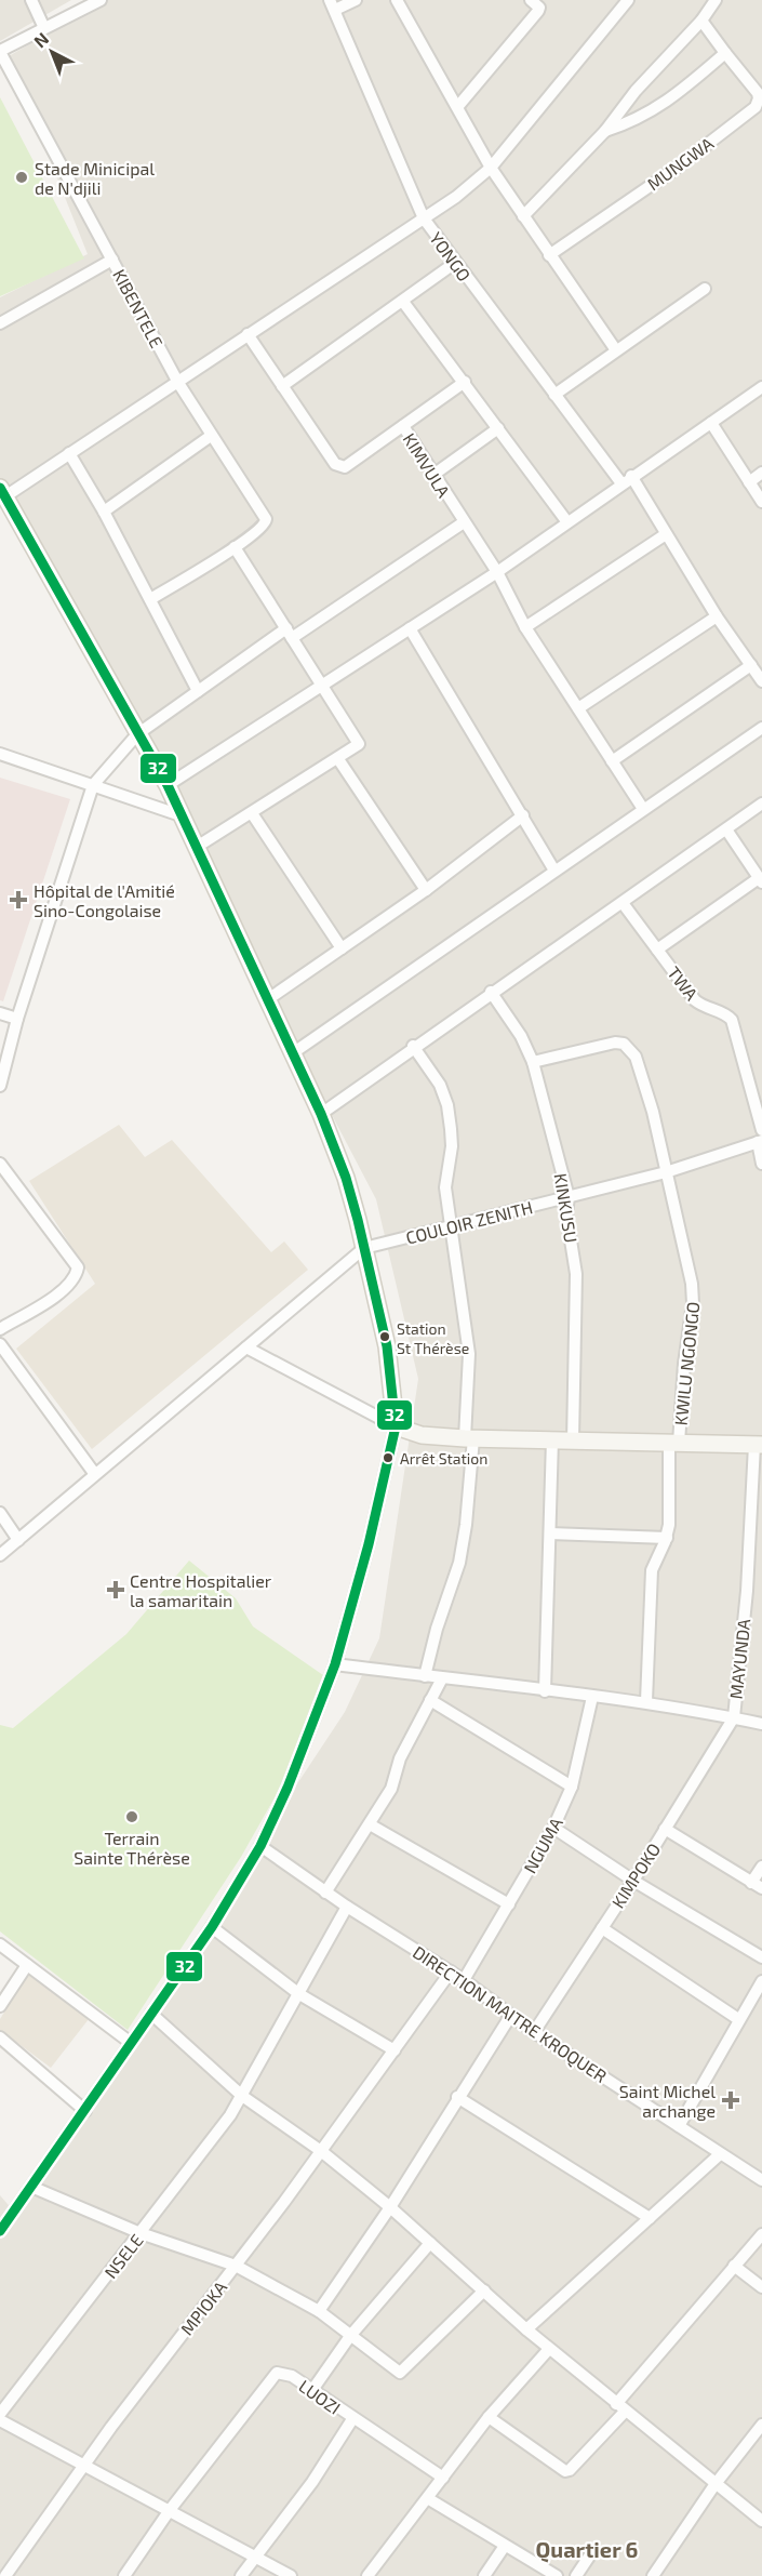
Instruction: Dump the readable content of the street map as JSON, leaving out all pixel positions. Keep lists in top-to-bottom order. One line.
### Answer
{"streets":{"street":["MUNGWA","YONGO","KIBENTELE","KIMVULA","TWA","KINKUSU","COULOIR ZENITH","KWILU NGONGO","MAYUNDA","NGUMA","KIMPOKO","DIRECTION MAITRE KROQUER","NSELE","MPIOKA","LUOZI"]},"crossings":[["KINKUSU","COULOIR ZENITH"],["KINKUSU","KWILU NGONGO"],["COULOIR ZENITH","KWILU NGONGO"],["MAYUNDA","KIMPOKO"],["NGUMA","DIRECTION MAITRE KROQUER"],["KIMPOKO","DIRECTION MAITRE KROQUER"],["DIRECTION MAITRE KROQUER","NSELE"],["DIRECTION MAITRE KROQUER","MPIOKA"]],"districts":["Quartier 6"],"places":{"other":["Stade Minicipal de N'djili","Station St Thérèse","Arrêt Station","Terrain Sainte Thérèse"],"health":["Hôpital de l'Amitié Sino-Congolaise","Centre Hospitalier la samaritain","Saint Michel archange"]},"lines":["transit line 32"],"north":"top left"}
